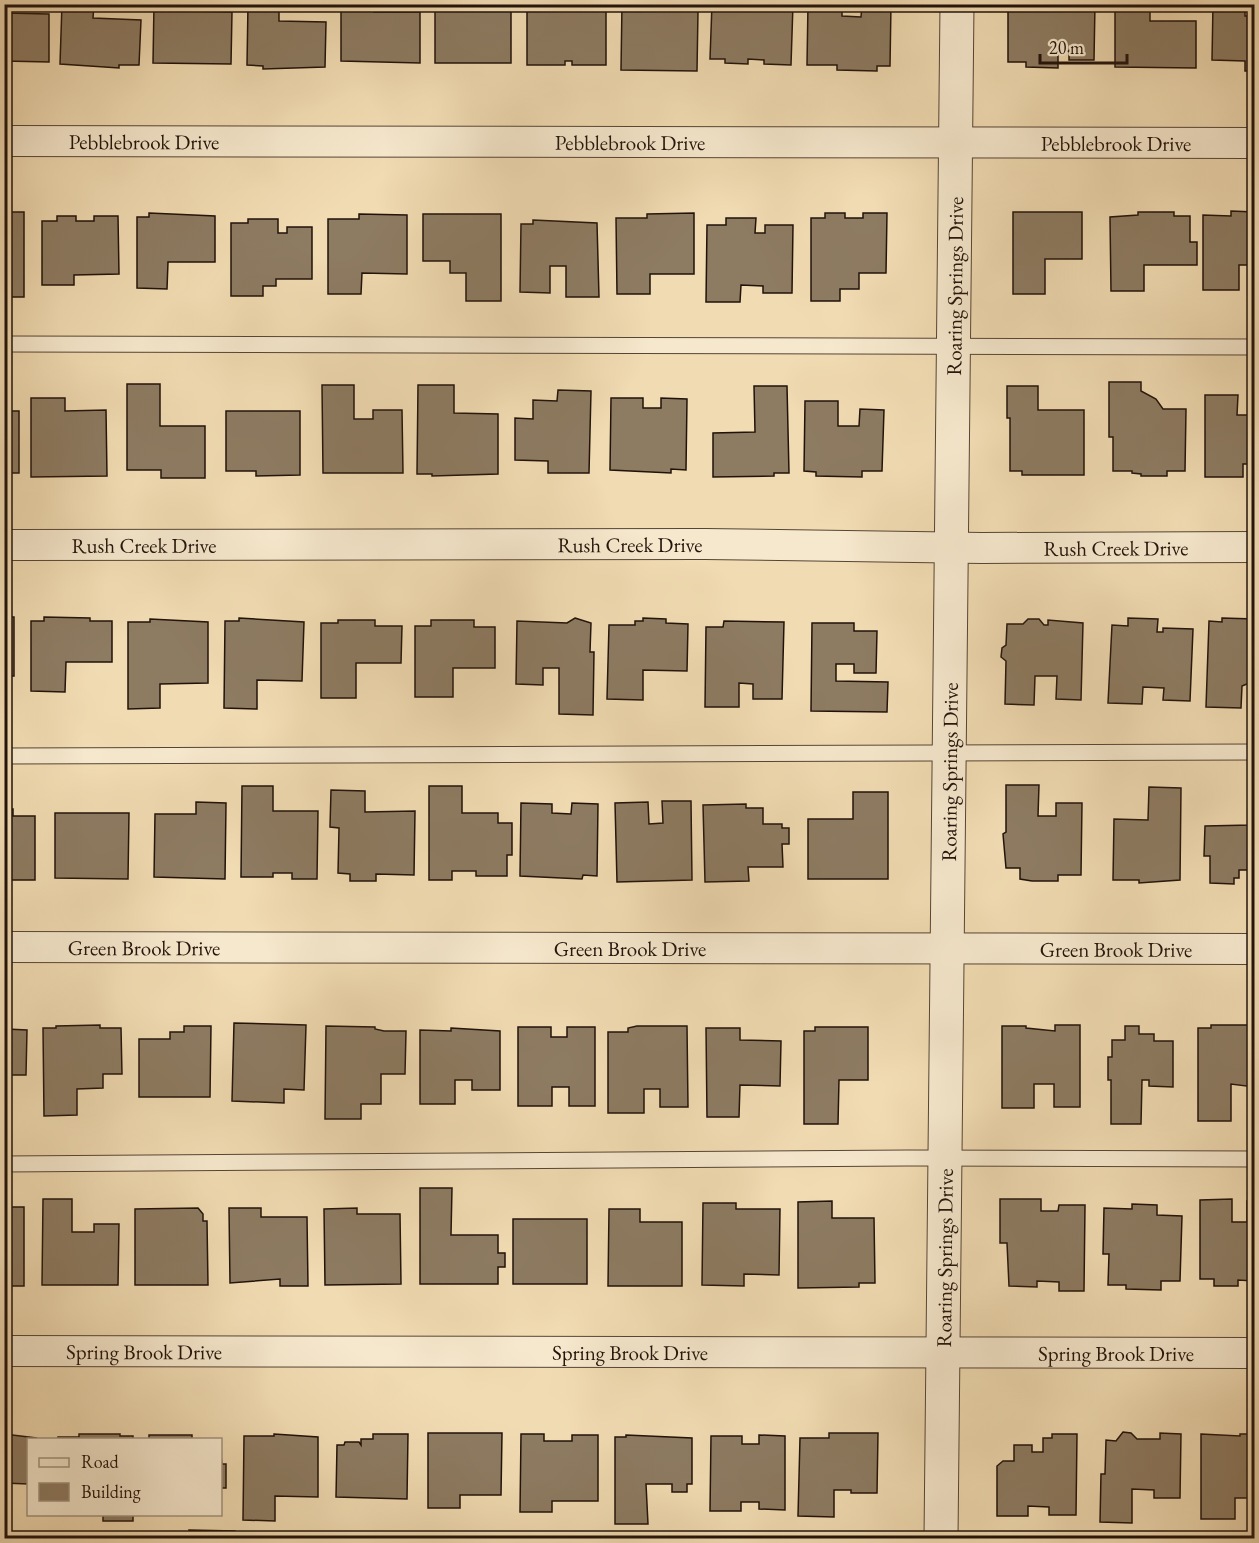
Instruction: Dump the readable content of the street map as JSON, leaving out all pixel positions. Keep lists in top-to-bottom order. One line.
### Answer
{"streets":{"street":["Pebblebrook Drive","Roaring Springs Drive","Rush Creek Drive","Green Brook Drive","Spring Brook Drive"]},"crossings":[["Pebblebrook Drive","Roaring Springs Drive"],["Roaring Springs Drive","Rush Creek Drive"],["Roaring Springs Drive","Green Brook Drive"],["Roaring Springs Drive","Spring Brook Drive"]],"legend":["Road","Building"],"scale_bar":"20 m"}
